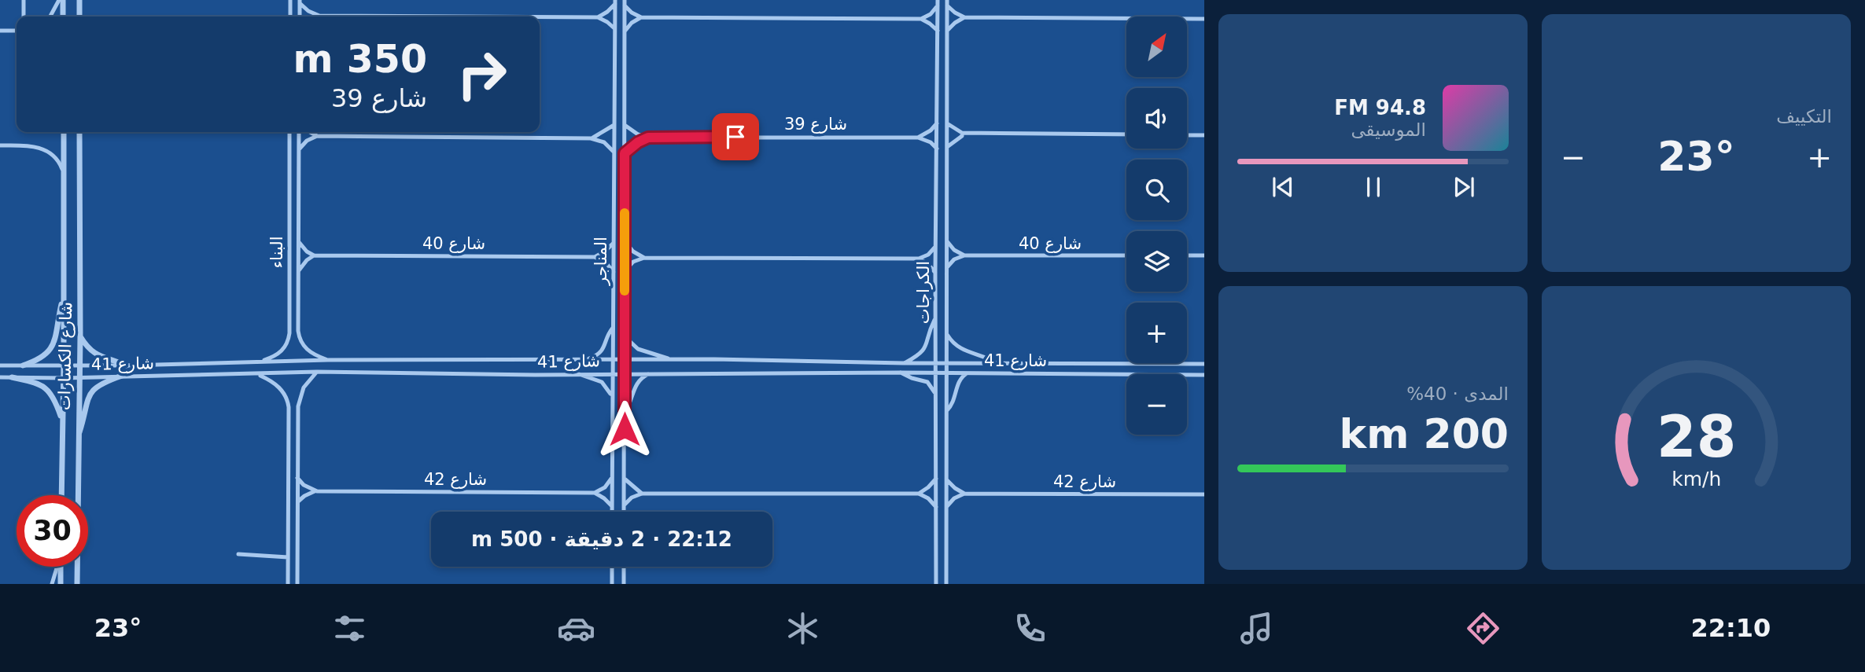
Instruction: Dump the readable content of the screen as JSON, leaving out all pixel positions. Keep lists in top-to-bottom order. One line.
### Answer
{"streets":{"street":["شارع 39","شارع 40","البناء","المناجر","الكراجات","شارع الكسارات","شارع 41","شارع 42"]},"crossings":[["شارع 39","المناجر"],["شارع 39","الكراجات"],["البناء","شارع 41"],["المناجر","شارع 41"],["الكراجات","شارع 41"],["شارع الكسارات","شارع 41"]],"north":"top right","page":{"tile":["التكييف",["المدى · 40%","200 km"]],"map_buttons":["+","−"],"turn":["350 m","شارع 39"],"song":["94.8 FM","الموسيقى"],"heat":["−","23°","+"],"limit":"30","trip":"22:12 · 2 دقيقة · 500 m","tabs":["22:10","23°"],"gauge":["28","km/h"]}}
